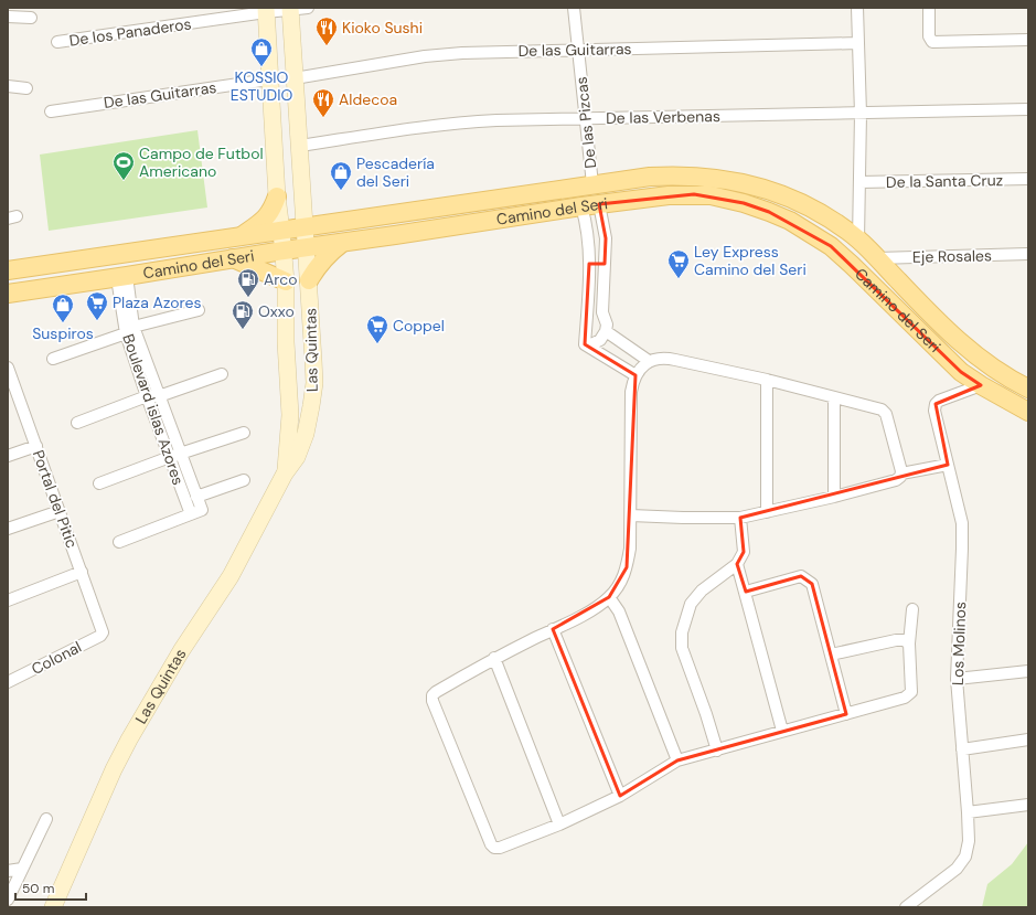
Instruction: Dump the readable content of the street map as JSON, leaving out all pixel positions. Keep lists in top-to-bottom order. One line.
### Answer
{"streets":{"main road":["Camino del Seri"],"street":["De los Panaderos","De las Guitarras","De las Verbenas","De las Pizcas","De la Santa Cruz","Eje Rosales","Las Quintas","Boulevard islas Azores","Portal del Pitic","Los Molinos","Colonal"]},"crossings":[["De los Panaderos","Las Quintas"],["De las Guitarras","De las Pizcas"],["De las Guitarras","Las Quintas"],["De las Verbenas","De las Pizcas"],["De las Verbenas","Las Quintas"],["De las Pizcas","Camino del Seri"],["Camino del Seri","Eje Rosales"],["Camino del Seri","Las Quintas"],["Camino del Seri","Boulevard islas Azores"],["Camino del Seri","Los Molinos"],["Portal del Pitic","Colonal"]],"places":{"restaurant":["Kioko Sushi","Aldecoa"],"shop":["KOSSIO ESTUDIO","Pescadería del Seri","Suspiros"],"sports":["Campo de Futbol Americano"],"supermarket":["Ley Express Camino del Seri","Plaza Azores","Coppel"],"fuel station":["Arco","Oxxo"]},"scale_bar":"50 m"}
